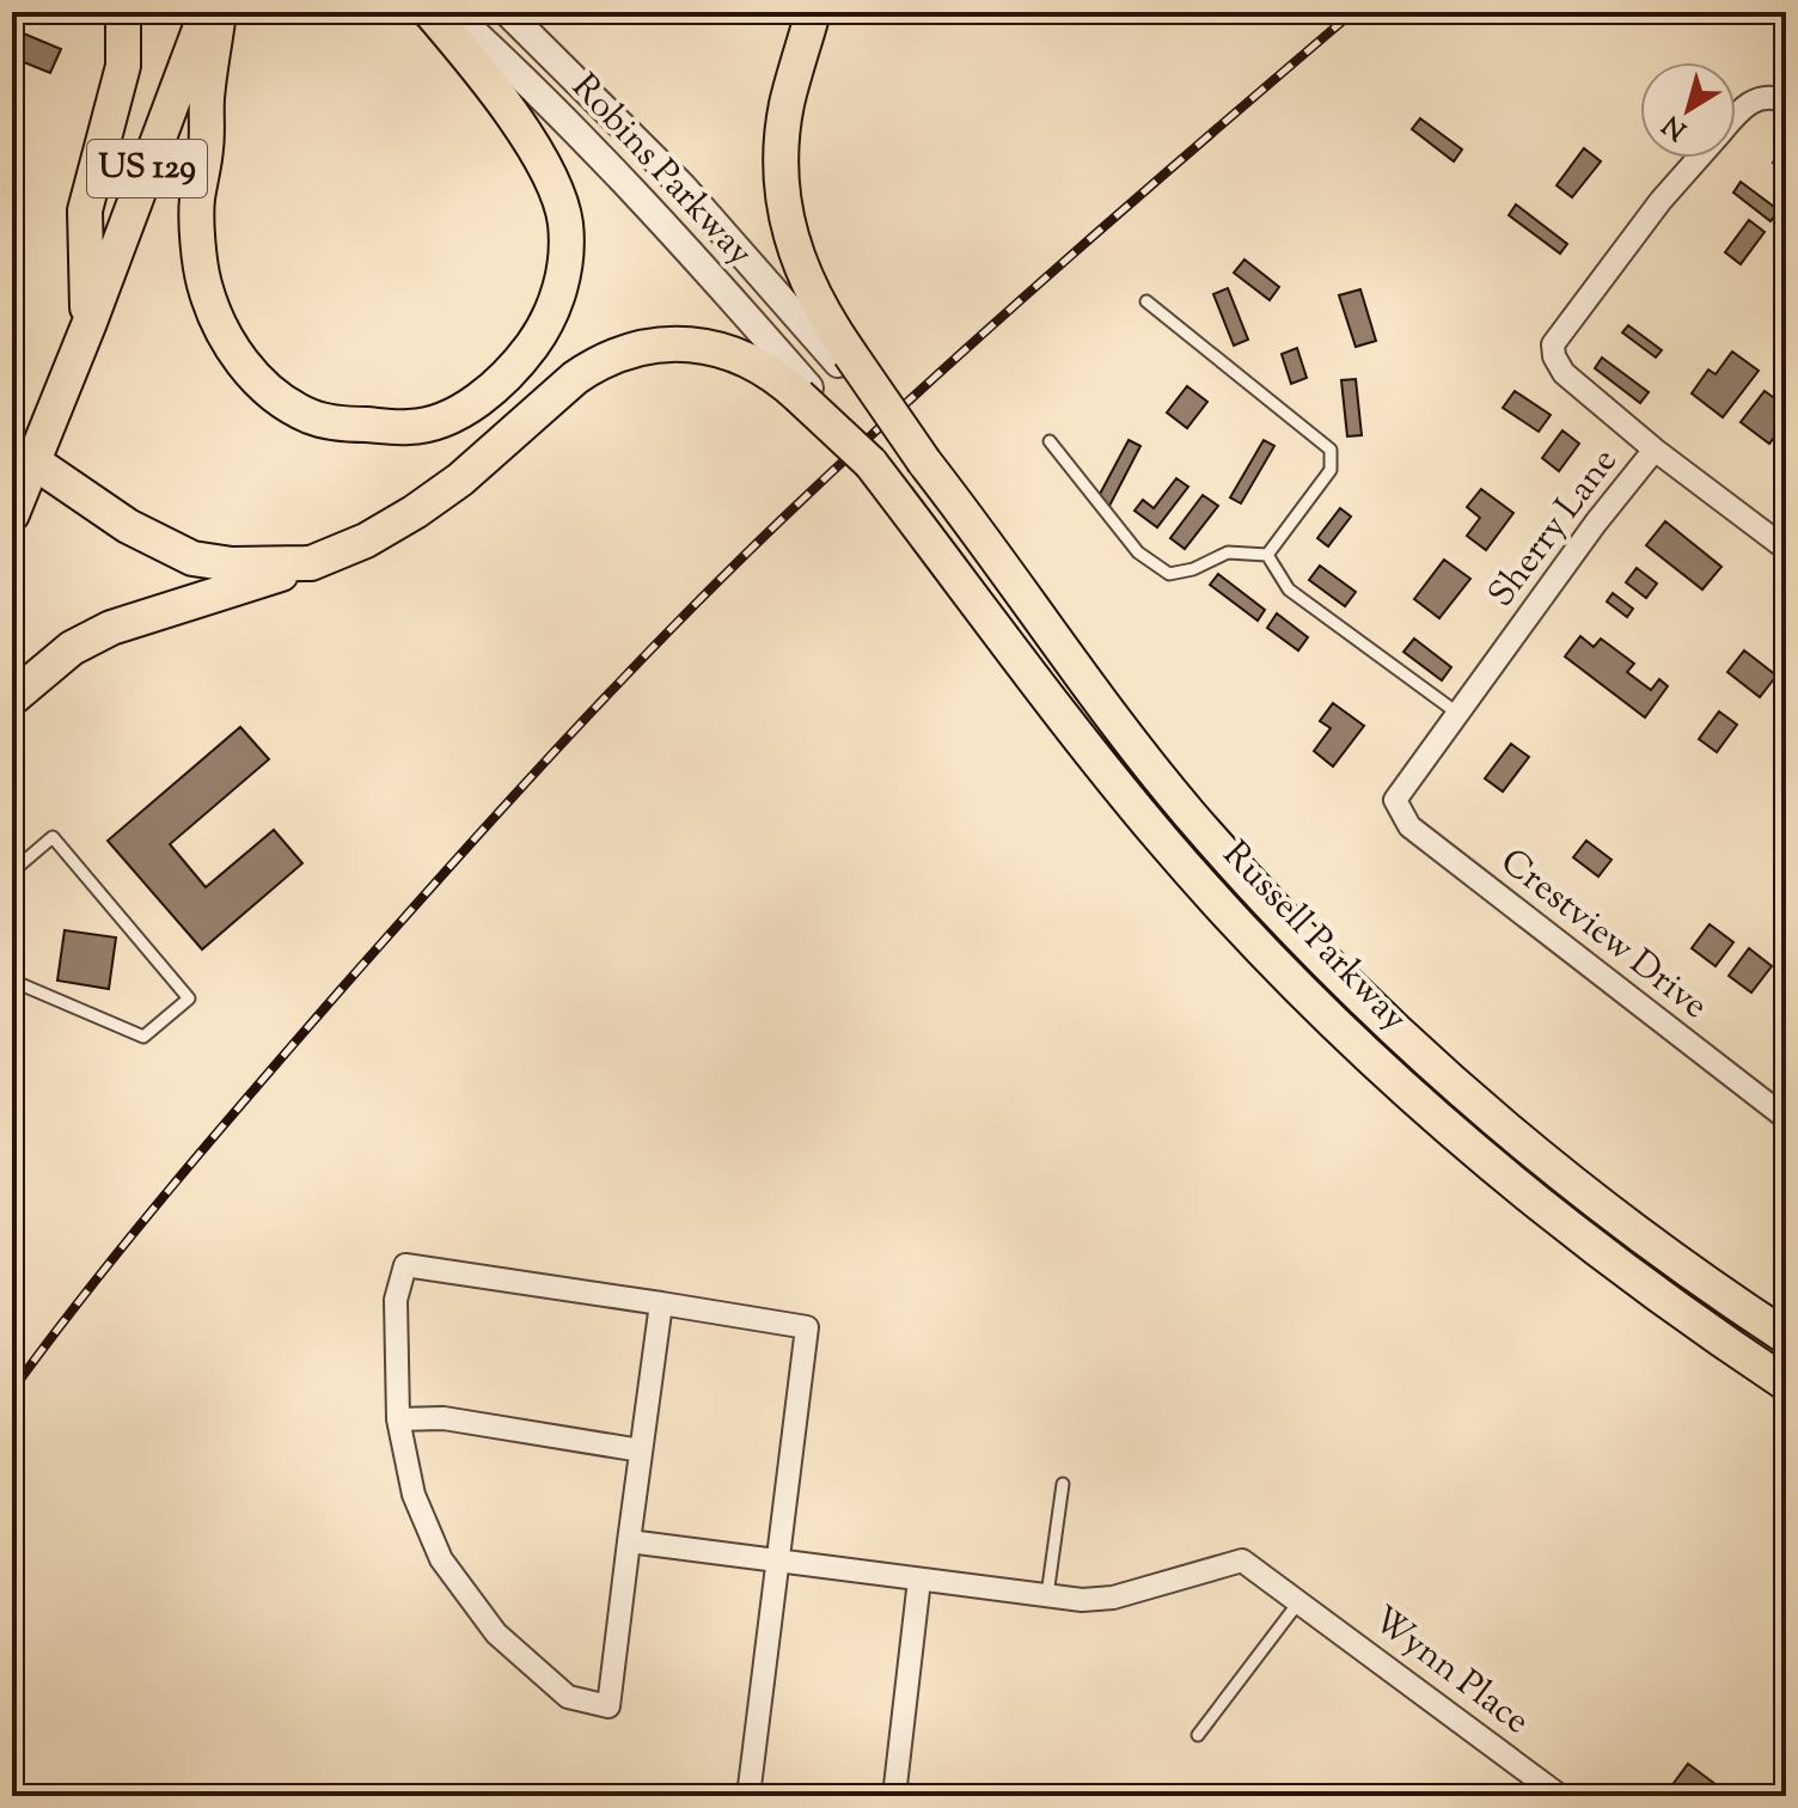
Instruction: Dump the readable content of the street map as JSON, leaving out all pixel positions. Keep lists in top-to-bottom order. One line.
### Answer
{"streets":{"main road":["US 129","Russell Parkway"],"street":["Robins Parkway","Sherry Lane","Crestview Drive","Wynn Place"]},"crossings":[["Robins Parkway","Russell Parkway"],["Sherry Lane","Crestview Drive"]],"north":"bottom left"}
